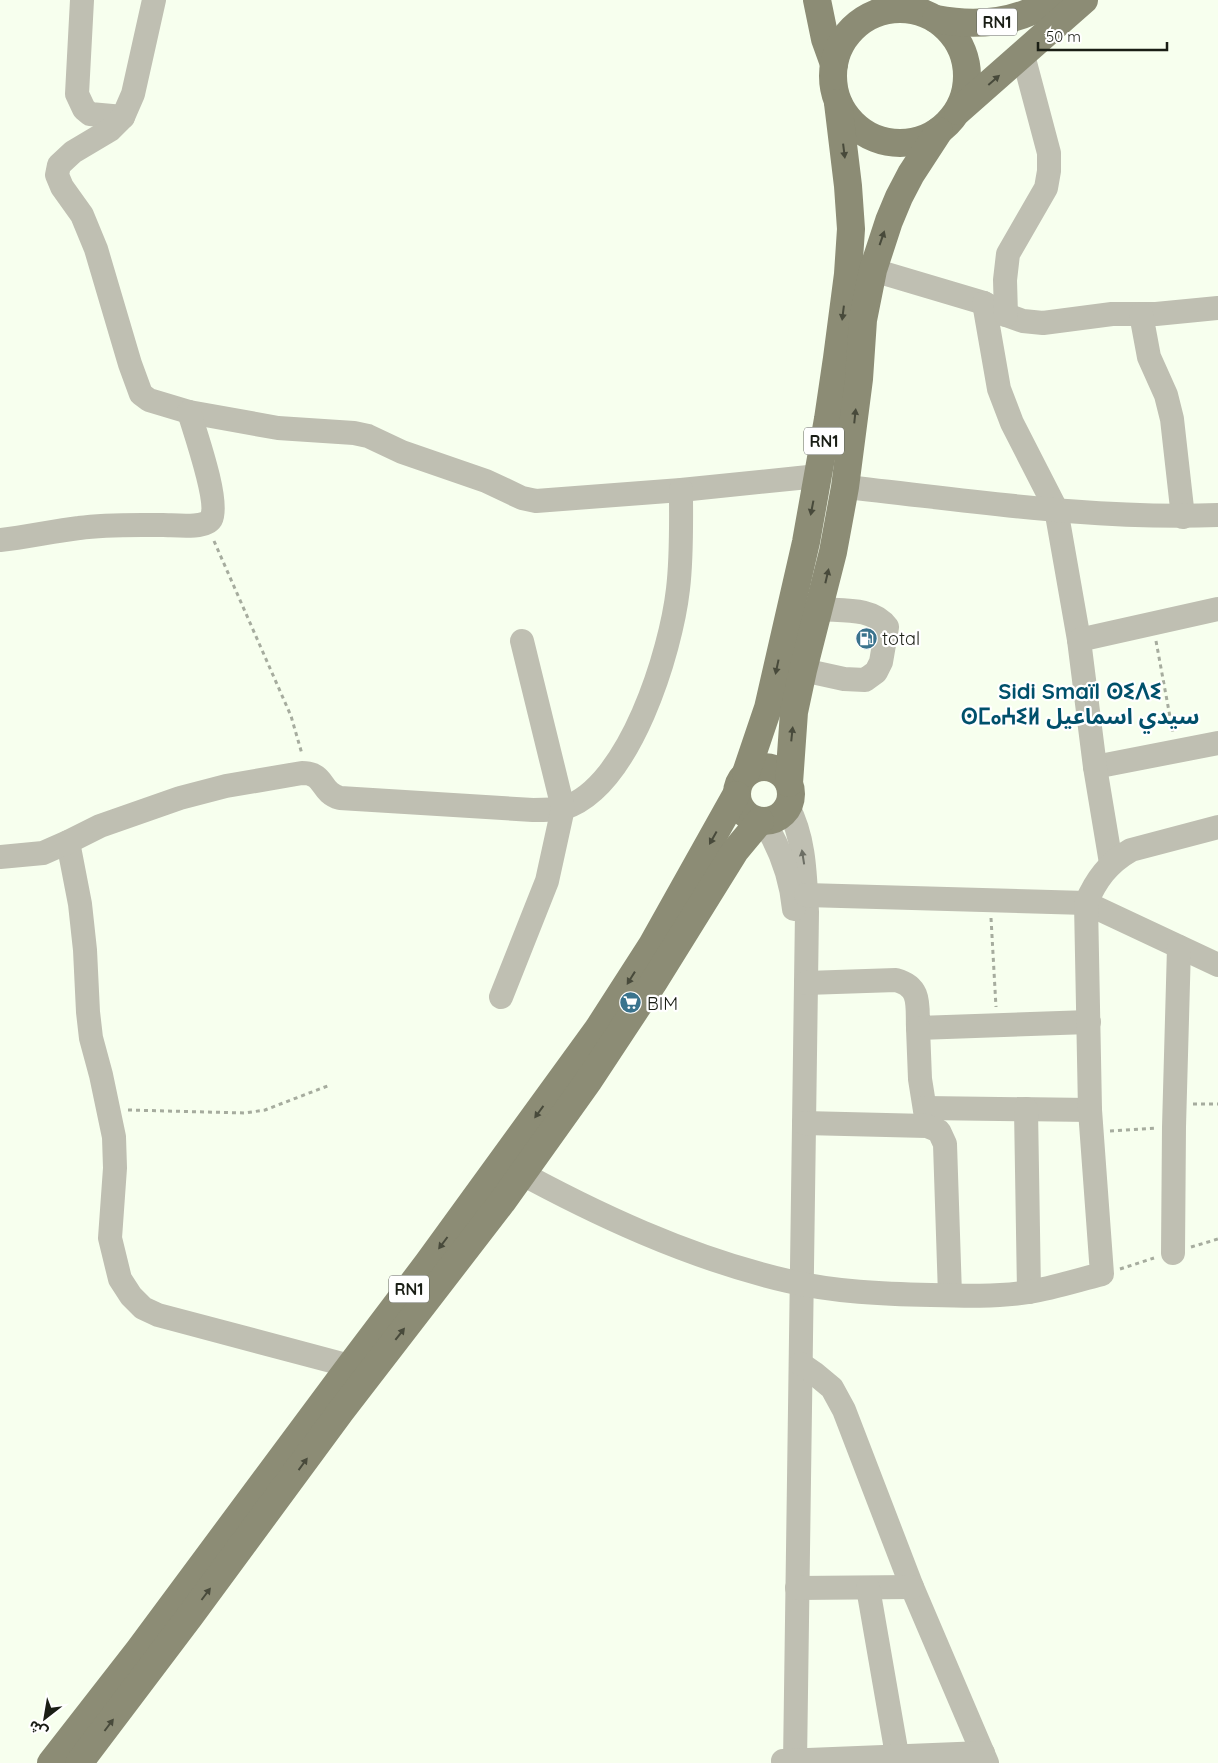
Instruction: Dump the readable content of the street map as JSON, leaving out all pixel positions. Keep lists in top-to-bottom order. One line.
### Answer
{"streets":{"main road":["RN1"]},"districts":["Sidi Smaïl ⵙⵉⴷⵉ ⵙⵎⴰⵄⵉⵍ سيدي اسماعيل"],"places":{"fuel station":["total"],"supermarket":["BIM"]},"scale_bar":"50 m","north":"bottom left"}
